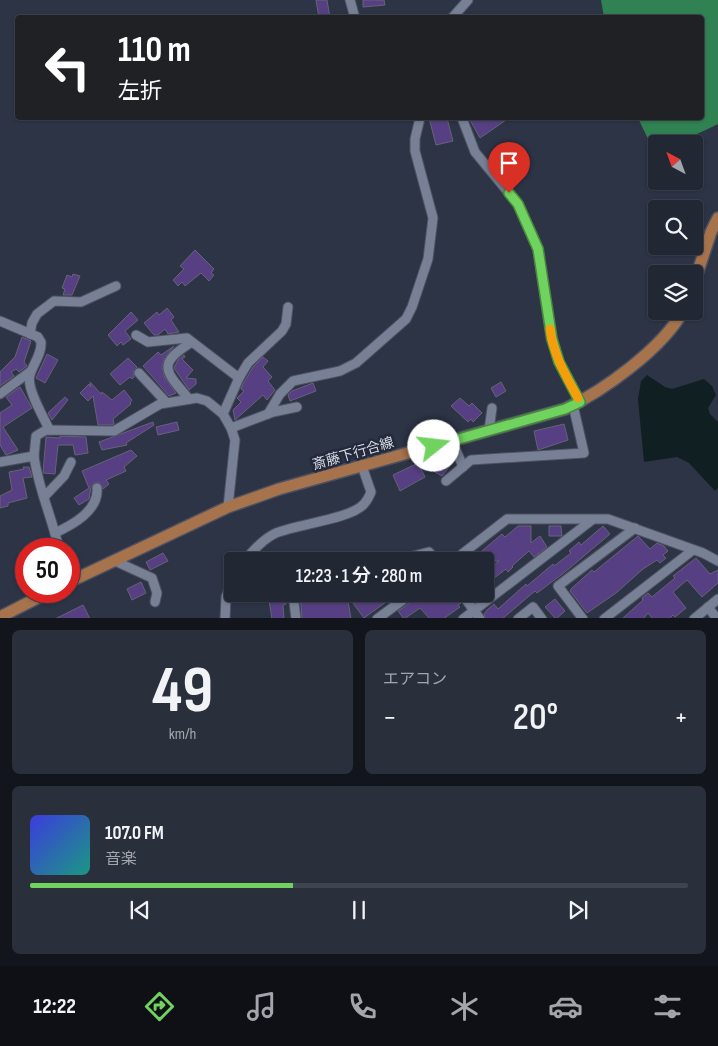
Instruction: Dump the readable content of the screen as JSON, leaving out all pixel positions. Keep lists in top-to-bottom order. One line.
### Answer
{"streets":{"main road":["斎藤下行合線"]},"north":"top left","page":{"turn":["110 m","左折"],"limit":"50","trip":"12:23 · 1 分 · 280 m","tile":[["49","km/h"],"エアコン"],"heat":["−","20°","+"],"song":["107.0 FM","音楽"],"tabs":"12:22"}}
